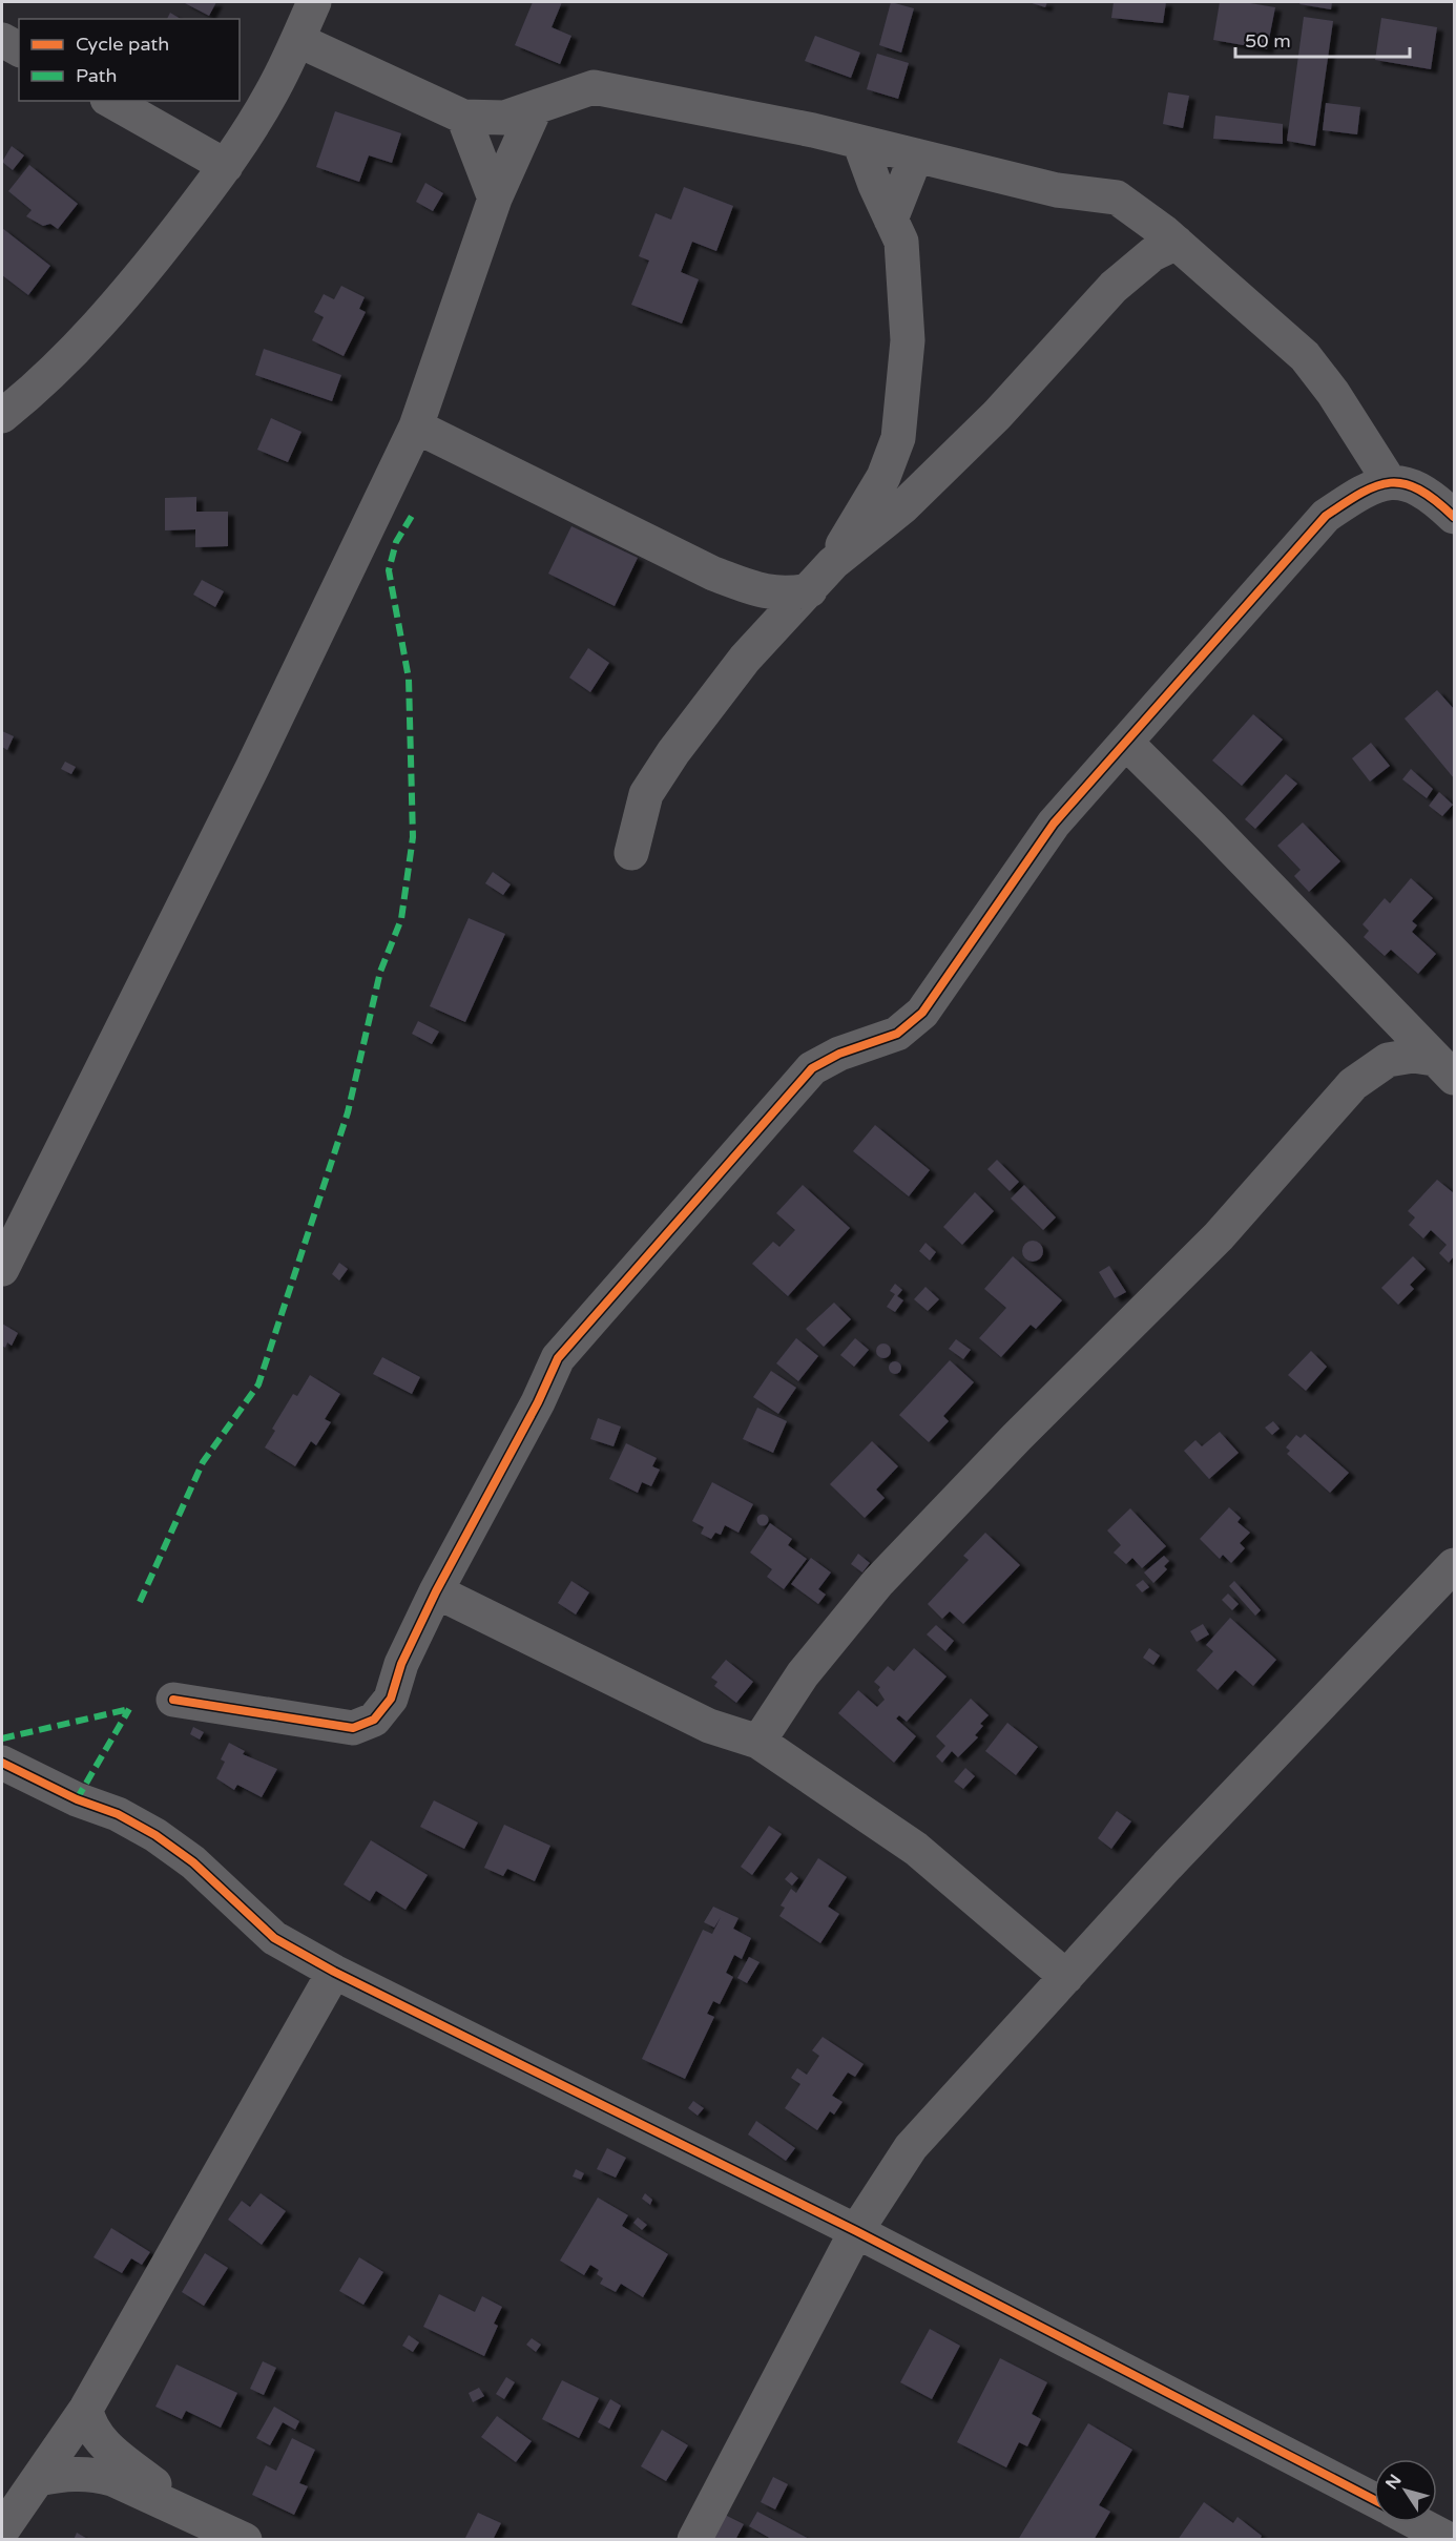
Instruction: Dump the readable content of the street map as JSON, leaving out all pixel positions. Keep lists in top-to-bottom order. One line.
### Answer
{"legend":["Cycle path","Path"],"scale_bar":"50 m","north":"top left"}
